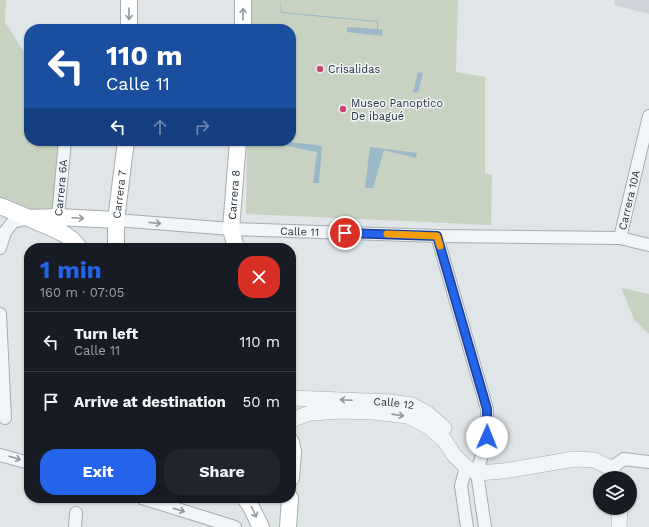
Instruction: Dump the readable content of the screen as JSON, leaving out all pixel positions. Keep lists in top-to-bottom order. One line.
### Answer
{"streets":{"main road":["Carrera 6A","Carrera 7","Carrera 8","Calle 11"],"street":["Carrera 10A","Calle 12"]},"crossings":[["Carrera 6A","Calle 11"],["Carrera 7","Calle 11"],["Carrera 8","Calle 11"],["Carrera 10A","Calle 11"]],"places":["Crisalidas","Museo Panoptico De ibagué"],"page":{"turn":["110 m","Calle 11"],"heading":["1 min","160 m · 07:05"],"list":[{"name":"Turn left","note":"Calle 11","value":"110 m"},{"name":"Arrive at destination","value":"50 m"}],"buttons":["Exit","Share"]}}
